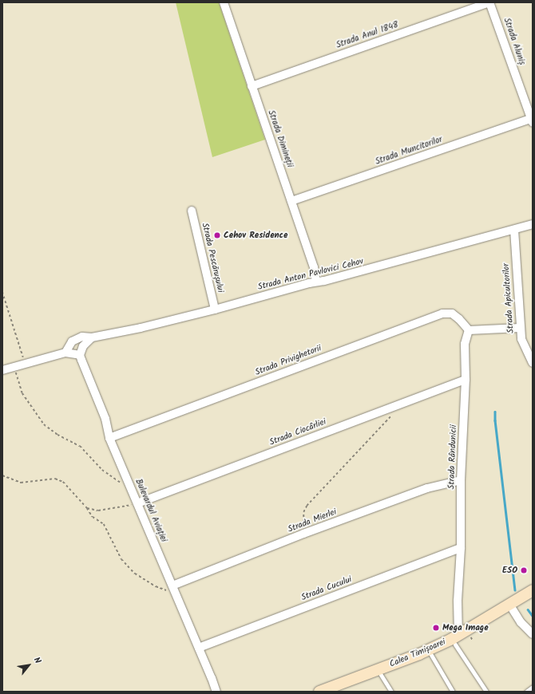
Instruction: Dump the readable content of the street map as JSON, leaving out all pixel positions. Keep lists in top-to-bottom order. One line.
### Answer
{"streets":{"main road":["Calea Timișoarei"],"street":["Strada Anul 1848","Strada Aluniș","Strada Dimineții","Strada Muncitorilor","Strada Pescărușului","Strada Anton Pavlovici Cehov","Strada Apicultorilor","Strada Privighetorii","Strada Ciocârliei","Strada Rândunicii","Bulevardul Aviației","Strada Mierlei","Strada Cucului"]},"crossings":[["Strada Anul 1848","Strada Aluniș"],["Strada Anul 1848","Strada Dimineții"],["Strada Aluniș","Strada Muncitorilor"],["Strada Dimineții","Strada Muncitorilor"],["Strada Dimineții","Strada Anton Pavlovici Cehov"],["Strada Pescărușului","Strada Anton Pavlovici Cehov"],["Strada Anton Pavlovici Cehov","Strada Apicultorilor"],["Strada Privighetorii","Strada Rândunicii"],["Strada Privighetorii","Bulevardul Aviației"],["Strada Ciocârliei","Strada Rândunicii"],["Strada Ciocârliei","Bulevardul Aviației"],["Strada Rândunicii","Strada Mierlei"],["Strada Rândunicii","Strada Cucului"],["Strada Rândunicii","Calea Timișoarei"],["Bulevardul Aviației","Strada Mierlei"],["Bulevardul Aviației","Strada Cucului"]],"places":["Cehov Residence","ESO","Mega Image"],"north":"top right"}
